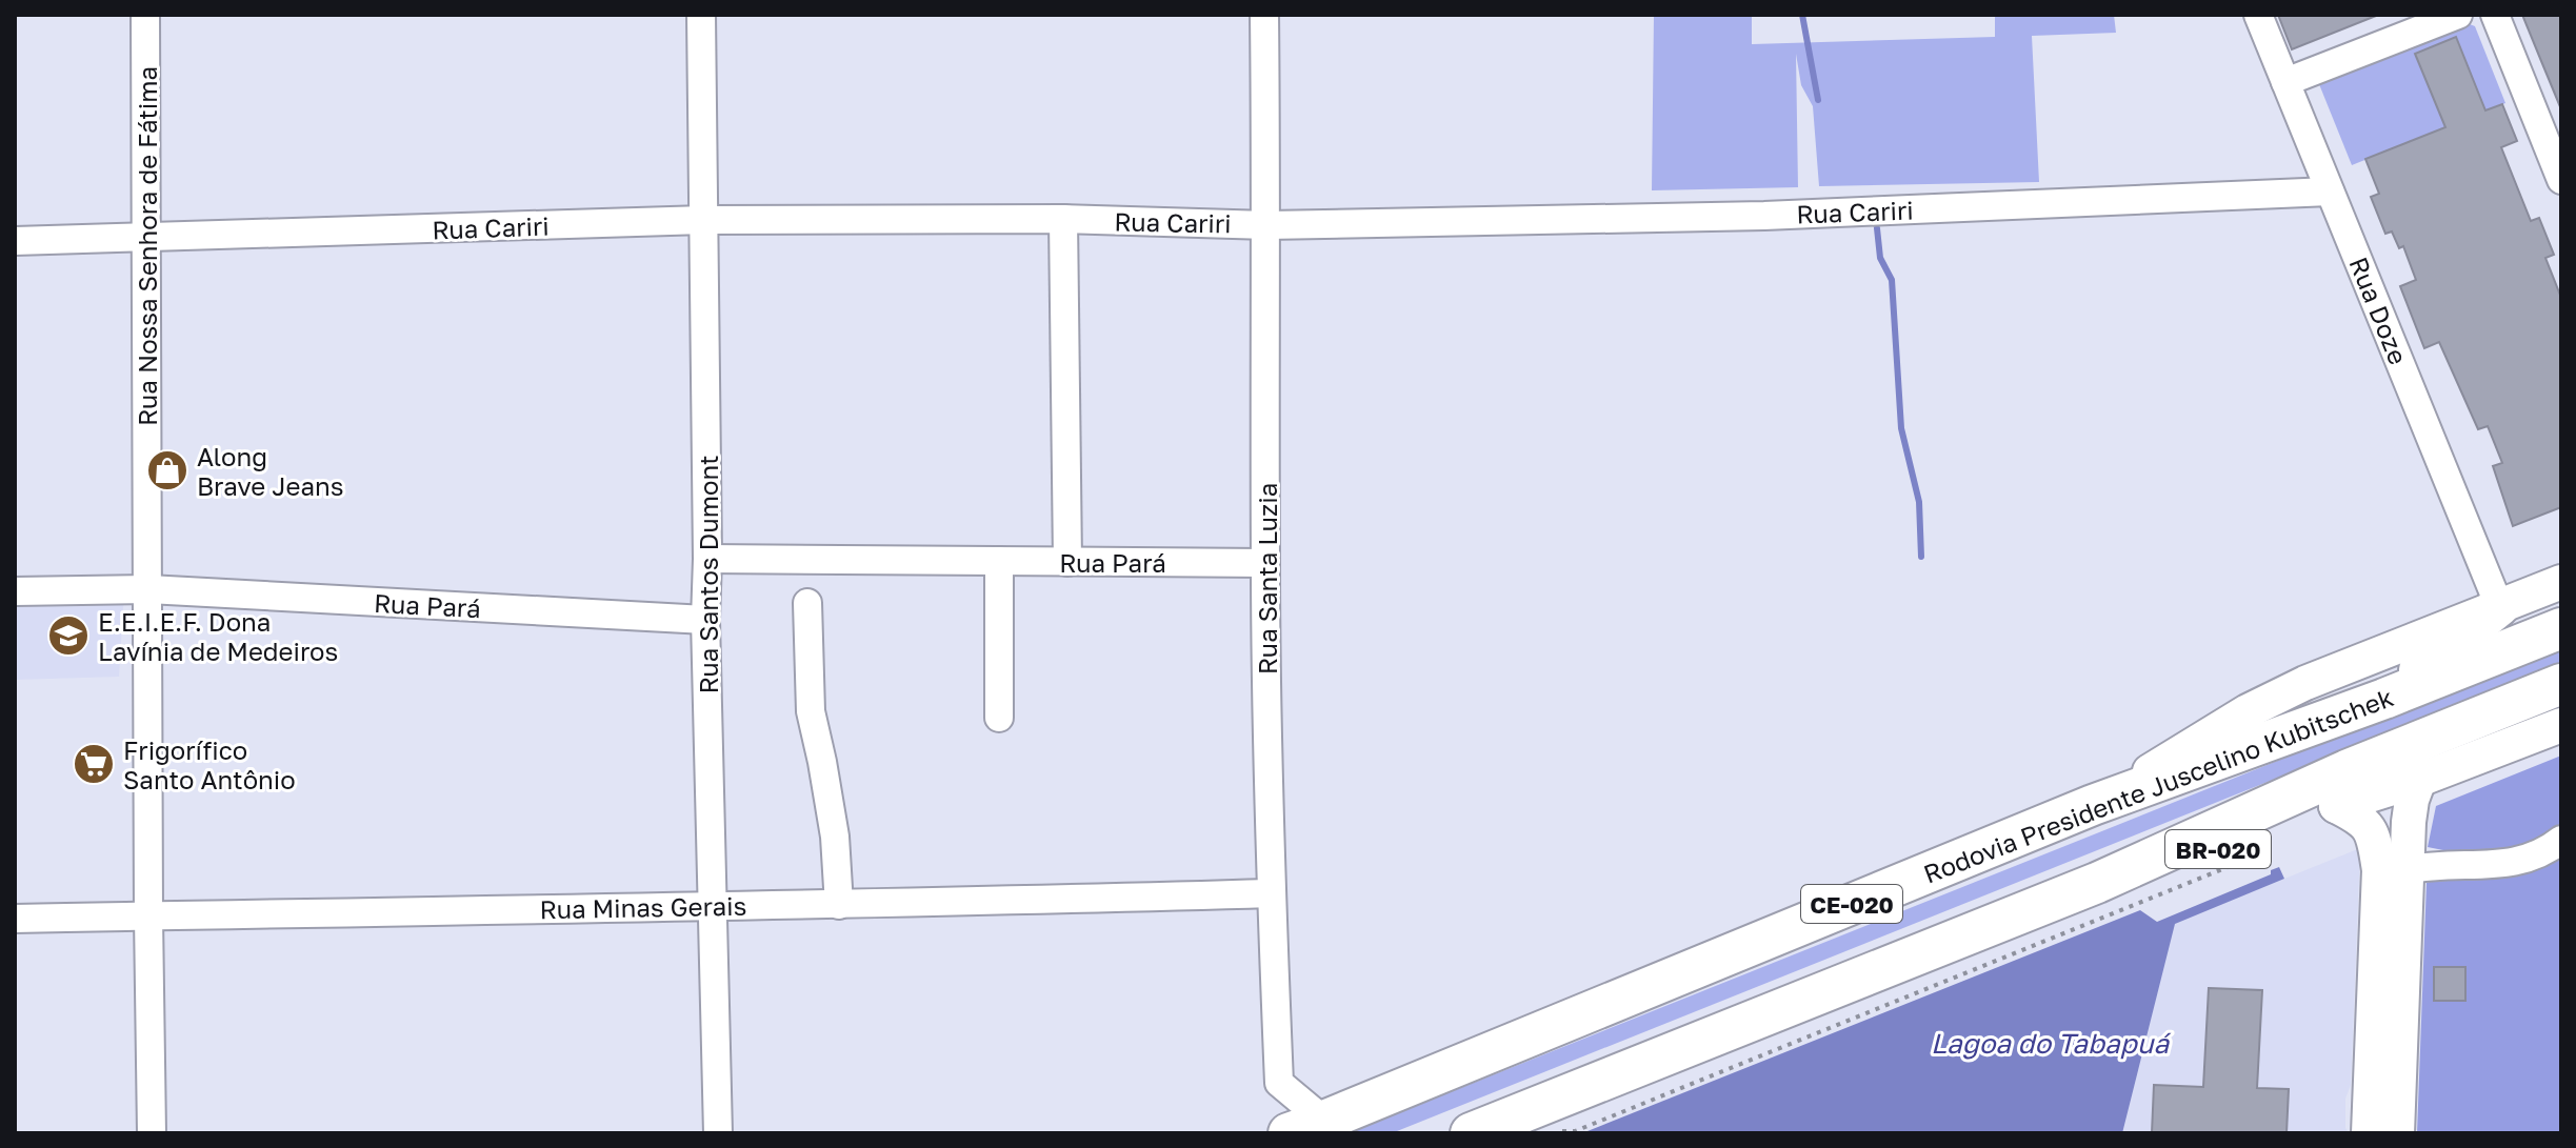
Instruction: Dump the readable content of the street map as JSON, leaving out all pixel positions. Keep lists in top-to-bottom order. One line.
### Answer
{"streets":{"highway":["Rodovia Presidente Juscelino Kubitschek","BR-020","CE-020"],"street":["Rua Cariri","Rua Nossa Senhora de Fátima","Rua Doze","Rua Pará","Rua Santos Dumont","Rua Santa Luzia","Rua Minas Gerais"]},"crossings":[["Rua Cariri","Rua Nossa Senhora de Fátima"],["Rua Cariri","Rua Doze"],["Rua Cariri","Rua Santos Dumont"],["Rua Cariri","Rua Santa Luzia"],["Rua Nossa Senhora de Fátima","Rua Pará"],["Rua Nossa Senhora de Fátima","Rua Minas Gerais"],["Rua Pará","Rua Santos Dumont"],["Rua Pará","Rua Santa Luzia"],["Rua Santos Dumont","Rua Minas Gerais"],["Rua Santa Luzia","Rodovia Presidente Juscelino Kubitschek"],["Rua Santa Luzia","Rua Minas Gerais"],["Rodovia Presidente Juscelino Kubitschek","BR-020"]],"water":["Lagoa do Tabapuá"],"places":{"shop":["Along Brave Jeans"],"school or university":["E.E.I.E.F. Dona Lavínia de Medeiros"],"supermarket":["Frigorífico Santo Antônio"]}}
